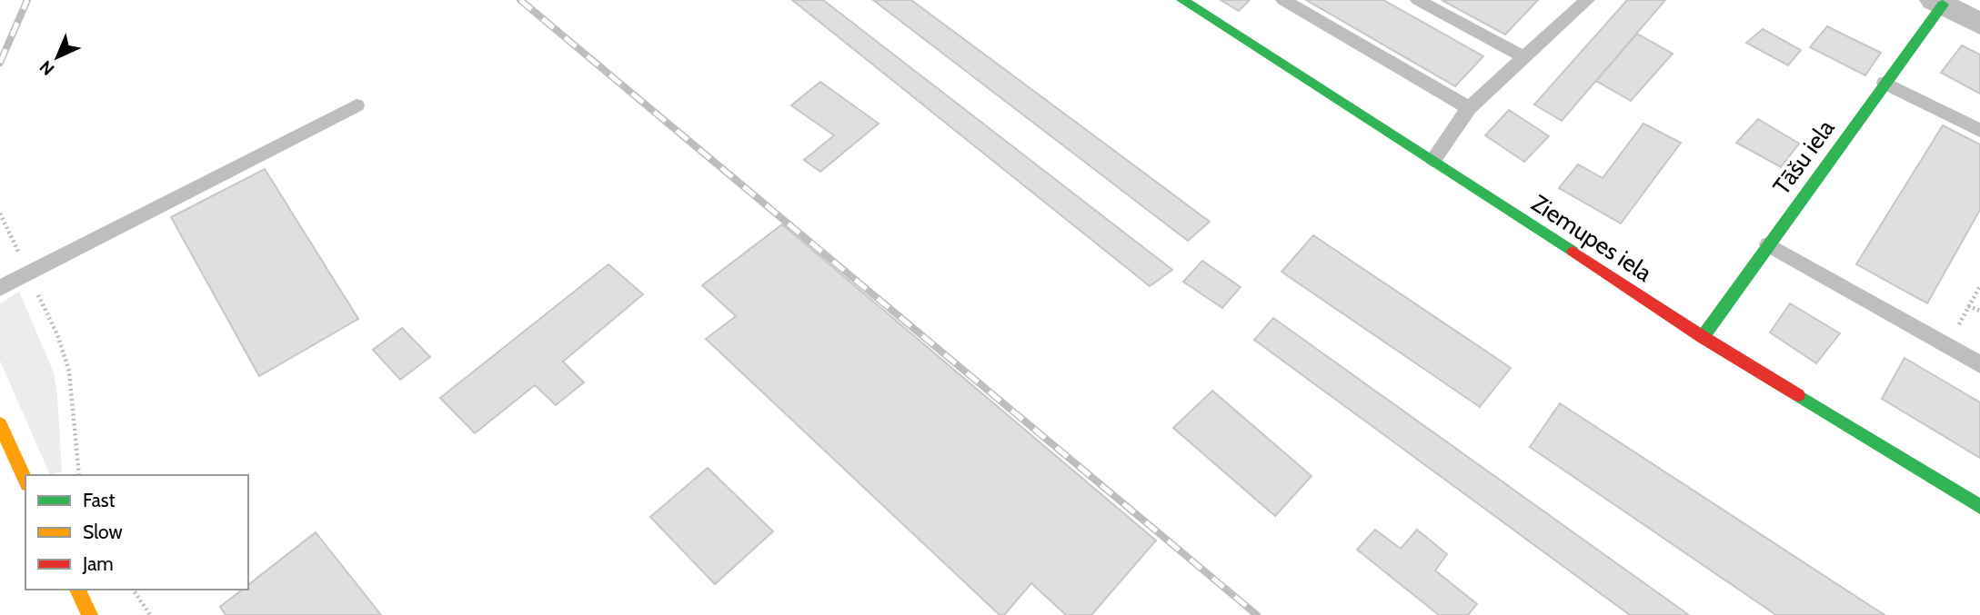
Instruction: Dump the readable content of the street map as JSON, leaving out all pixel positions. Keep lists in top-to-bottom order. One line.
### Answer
{"streets":{"street":["Tāšu iela","Ziemupes iela"]},"crossings":[["Tāšu iela","Ziemupes iela"]],"legend":["Fast","Slow","Jam"],"north":"bottom left"}
